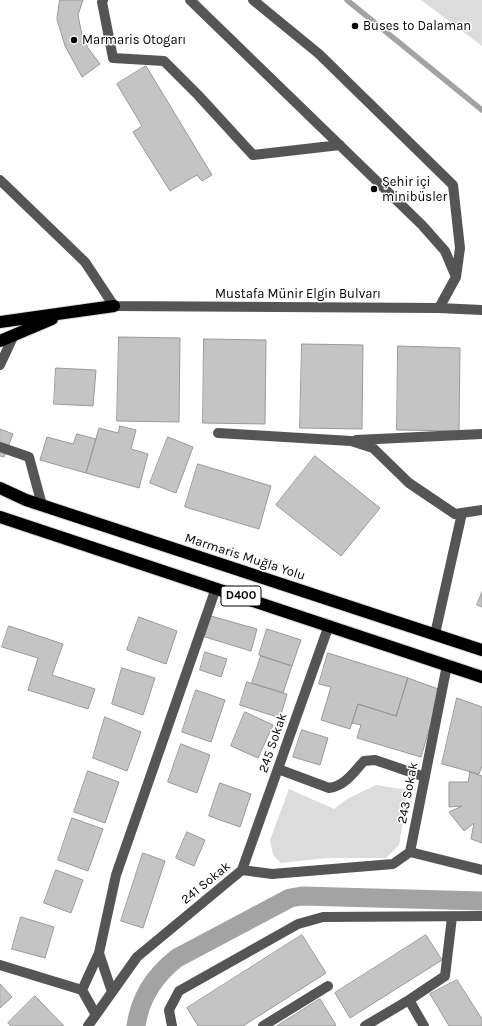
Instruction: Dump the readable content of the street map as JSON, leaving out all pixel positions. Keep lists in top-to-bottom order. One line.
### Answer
{"streets":{"highway":["Marmaris Muğla Yolu","D400"],"street":["Mustafa Münir Elgin Bulvarı","245 Sokak","243 Sokak","241 Sokak"]},"crossings":[["D400","245 Sokak"],["D400","243 Sokak"],["245 Sokak","241 Sokak"],["243 Sokak","241 Sokak"]],"places":["Buses to Dalaman","Marmaris Otogarı","Șehir içi minibüsler"]}
